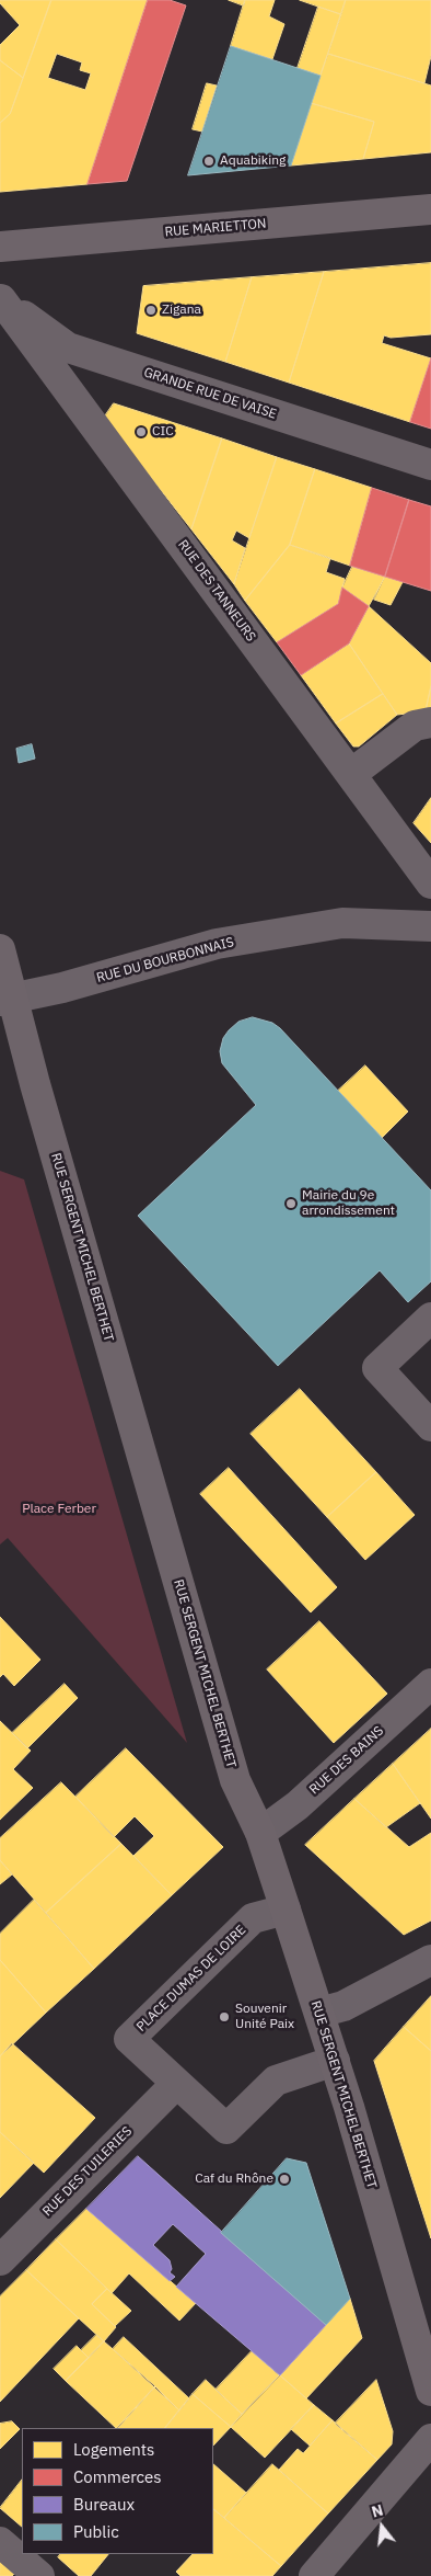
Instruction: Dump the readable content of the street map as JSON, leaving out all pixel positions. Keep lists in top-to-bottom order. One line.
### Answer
{"streets":{"main road":["RUE MARIETTON","RUE SERGENT MICHEL BERTHET"],"street":["GRANDE RUE DE VAISE","RUE DES TANNEURS","RUE DU BOURBONNAIS","RUE DES BAINS","PLACE DUMAS DE LOIRE","RUE DES TUILERIES"]},"crossings":[["GRANDE RUE DE VAISE","RUE DES TANNEURS"],["RUE DU BOURBONNAIS","RUE SERGENT MICHEL BERTHET"],["RUE SERGENT MICHEL BERTHET","RUE DES BAINS"],["RUE SERGENT MICHEL BERTHET","PLACE DUMAS DE LOIRE"],["PLACE DUMAS DE LOIRE","RUE DES TUILERIES"]],"parks":["Place Ferber"],"places":["Aquabiking","Zigana","CIC","Mairie du 9e arrondissement","Souvenir Unité Paix","Caf du Rhône"],"legend":["Logements","Commerces","Bureaux","Public"],"north":"top"}
